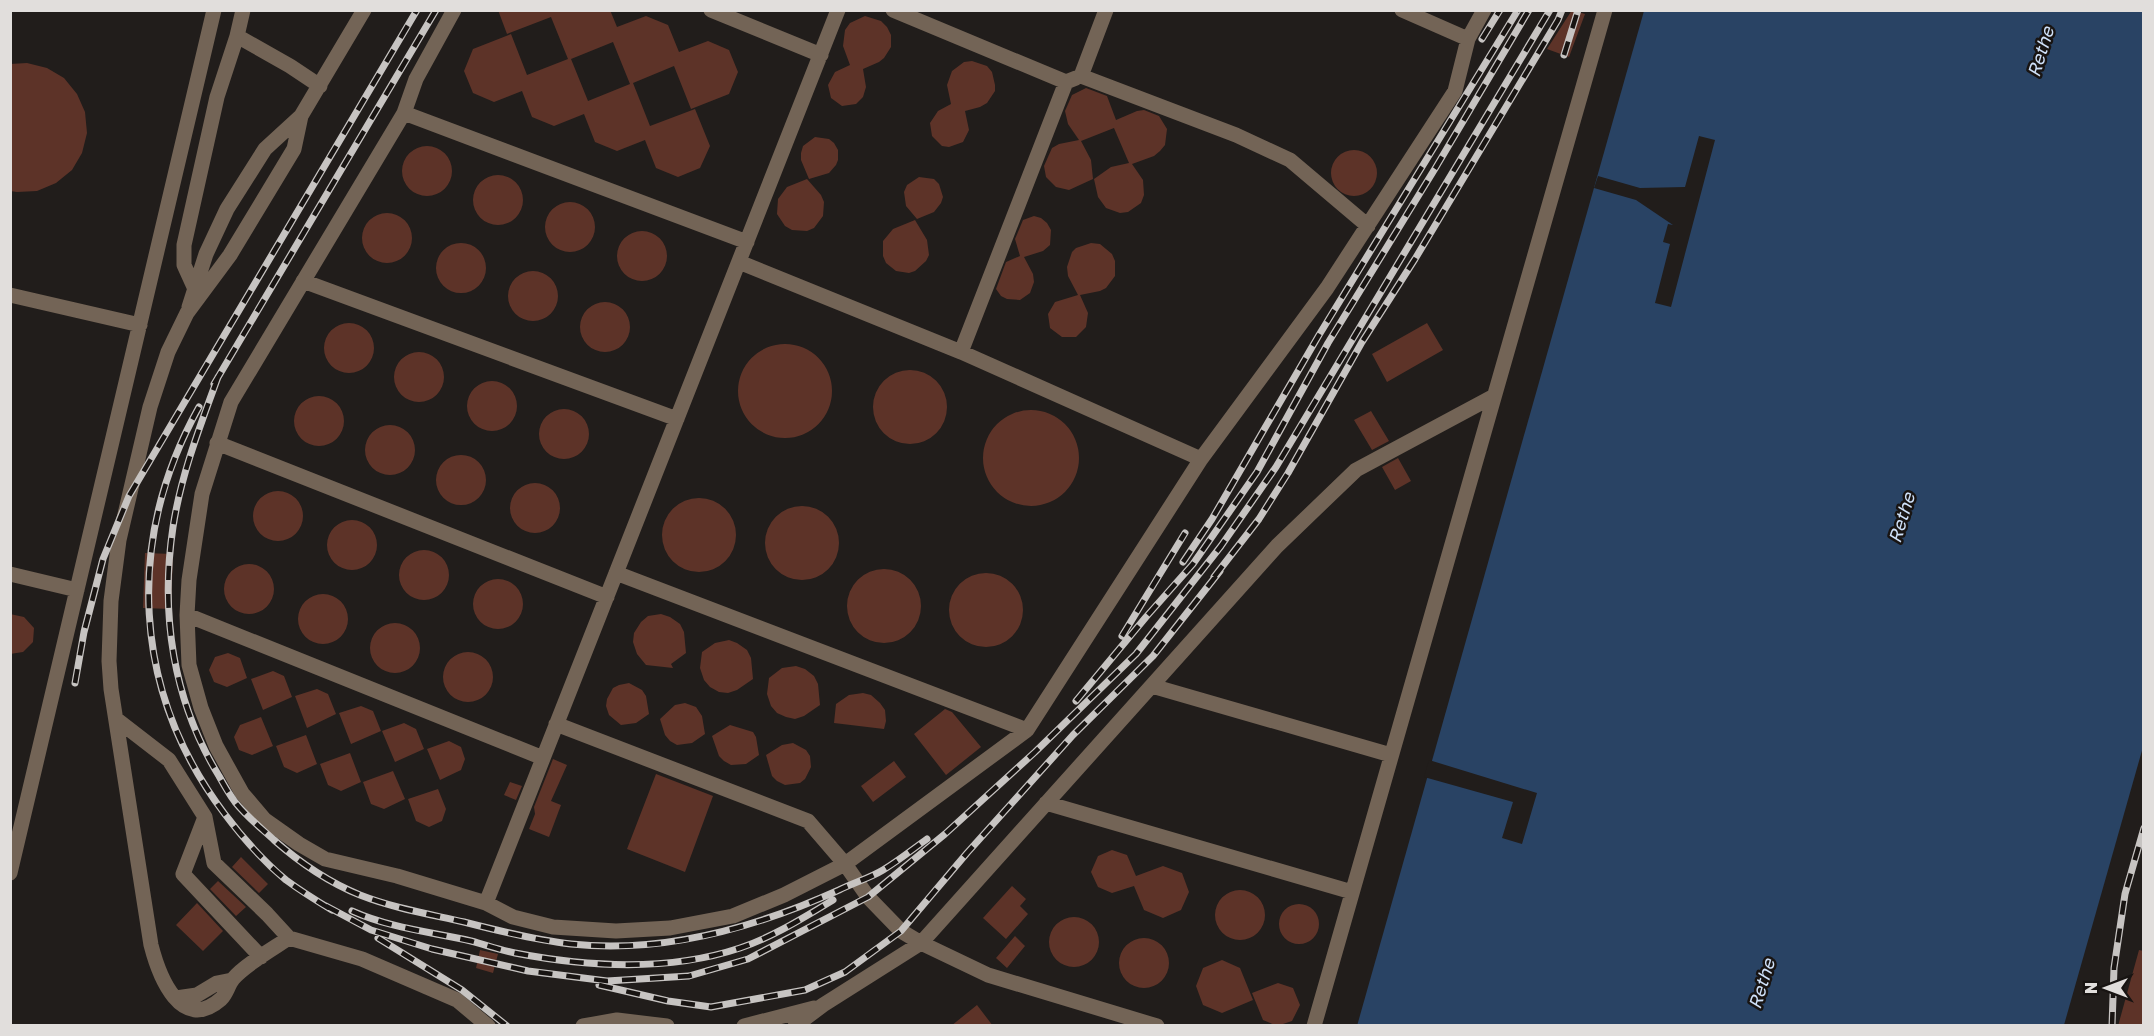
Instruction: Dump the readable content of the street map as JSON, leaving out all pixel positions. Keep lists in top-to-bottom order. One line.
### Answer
{"water":["Rethe"],"north":"left"}
